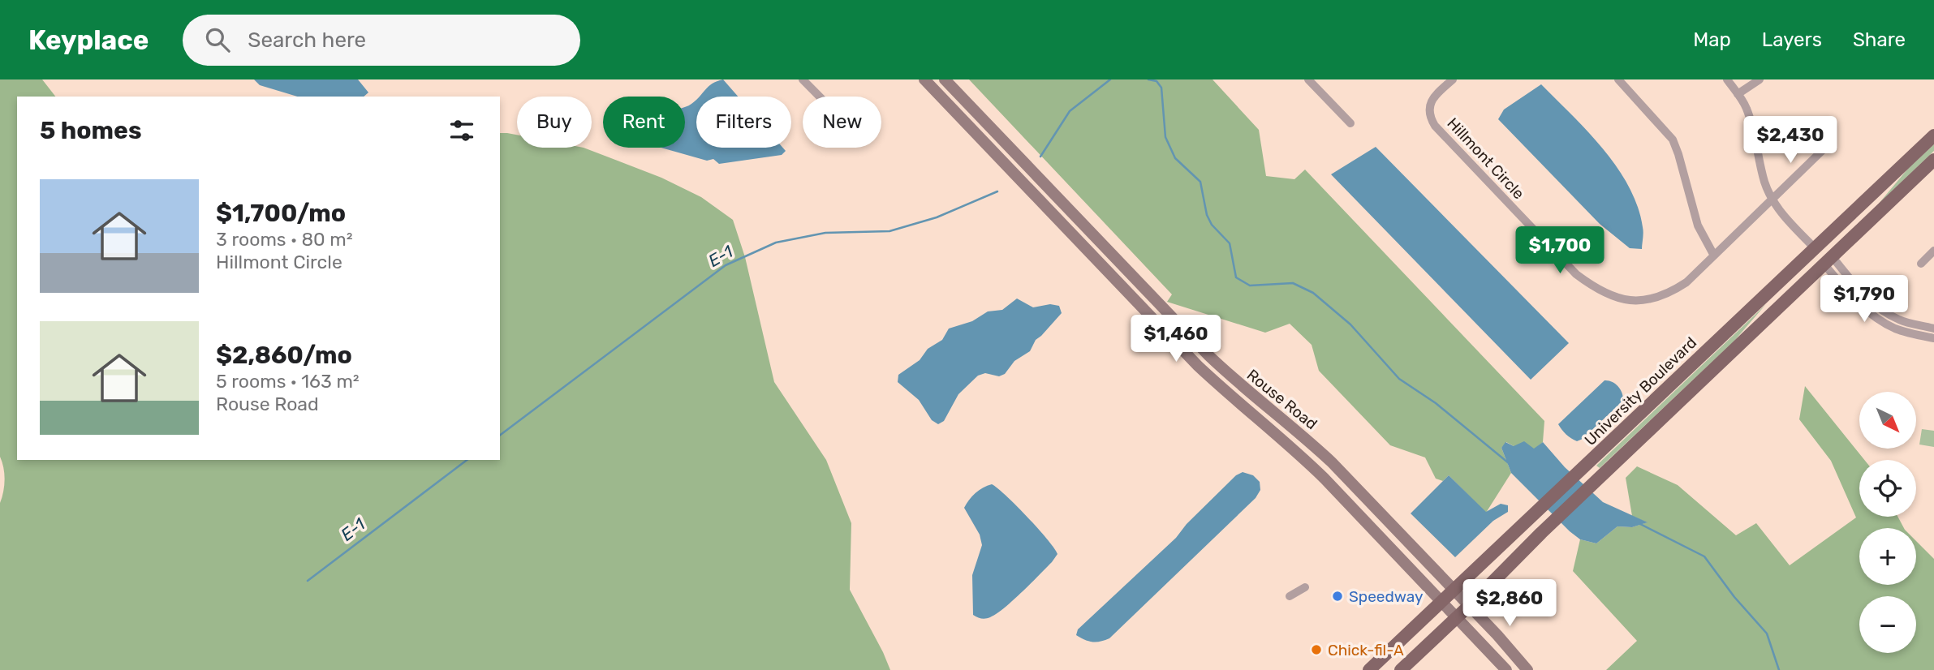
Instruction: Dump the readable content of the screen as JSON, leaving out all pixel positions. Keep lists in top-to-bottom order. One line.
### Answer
{"streets":{"main road":["University Boulevard"],"street":["Hillmont Circle","Rouse Road"]},"crossings":[["University Boulevard","Rouse Road"]],"water":["E-1"],"places":["Speedway","Chick-fil-A"],"north":"bottom right","page":{"header":"Keyplace","search":"Search here","nav":["Map","Layers","Share"],"chip":["Buy","Rent","Filters","New"],"heading":"5 homes","price":["$2,430","$1,700","$1,790","$1,460","$2,860"],"list":[{"name":"$1,700/mo","note":"3 rooms · 80 m² · Hillmont Circle"},{"name":"$2,860/mo","note":"5 rooms · 163 m² · Rouse Road"}],"map_buttons":["+","−"]}}
